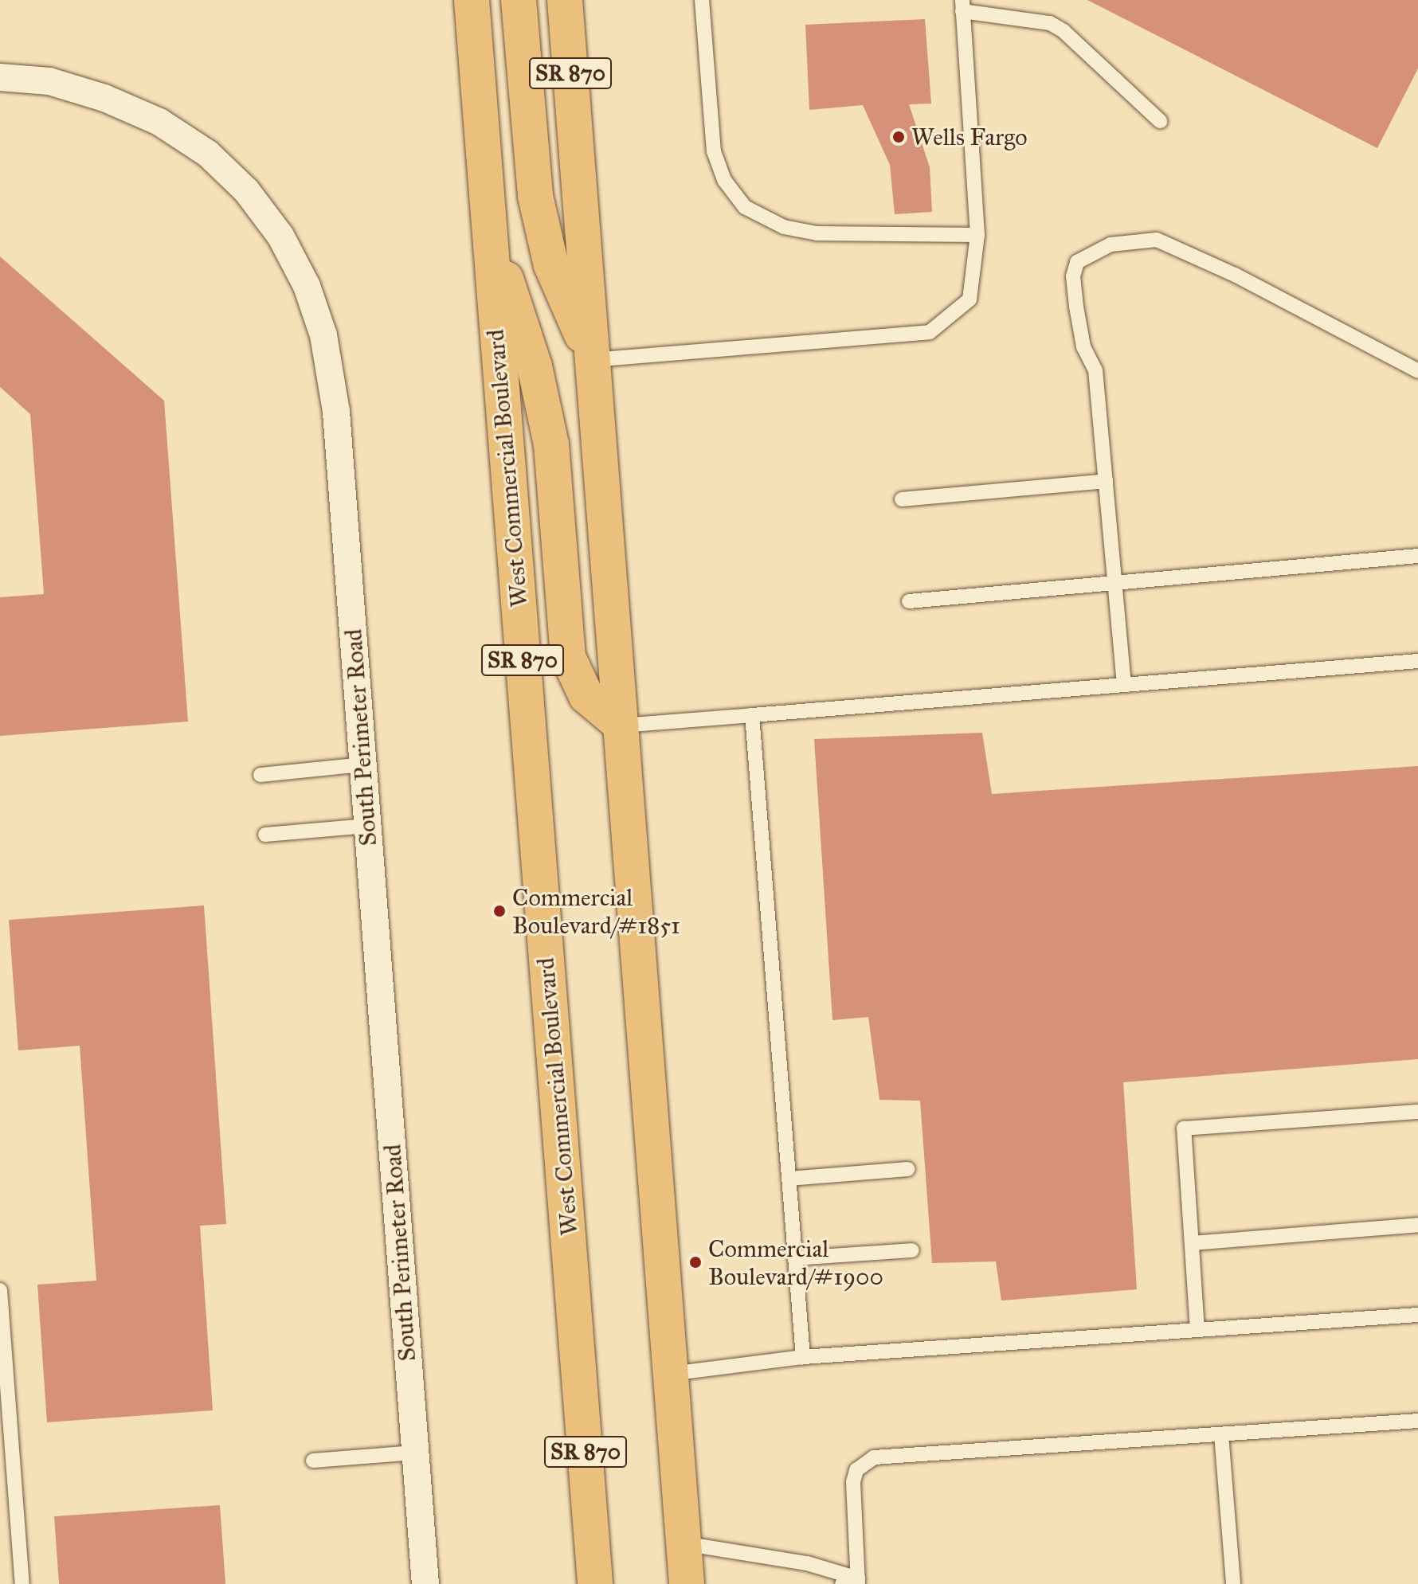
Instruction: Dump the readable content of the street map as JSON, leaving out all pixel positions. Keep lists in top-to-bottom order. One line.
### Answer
{"streets":{"highway":["SR 870","West Commercial Boulevard"],"street":["South Perimeter Road"]},"places":["Wells Fargo","Commercial Boulevard/#1851","Commercial Boulevard/#1900"]}
